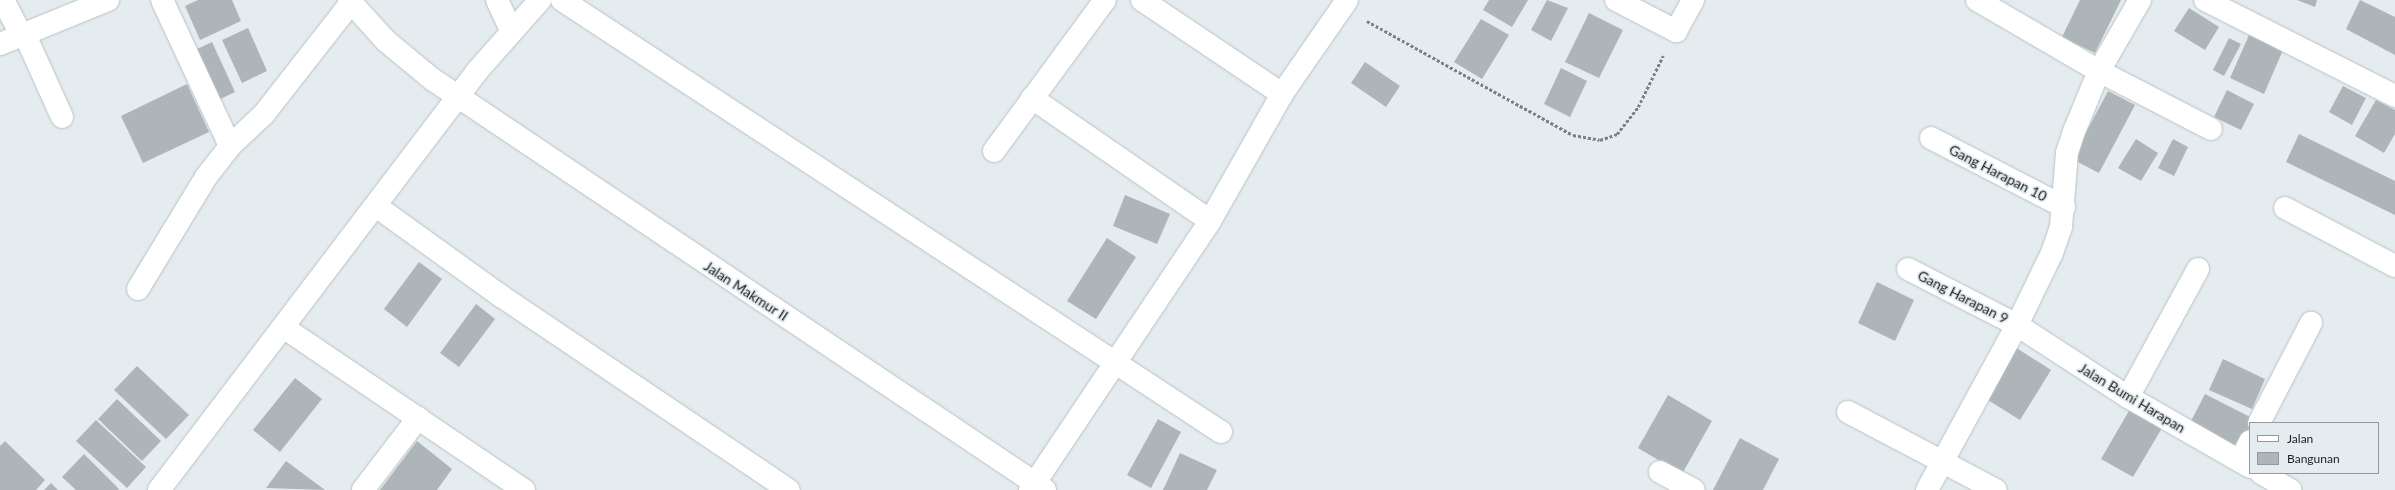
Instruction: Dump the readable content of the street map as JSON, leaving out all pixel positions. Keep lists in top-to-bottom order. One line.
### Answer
{"streets":{"street":["Gang Harapan 10","Jalan Makmur II","Gang Harapan 9","Jalan Bumi Harapan"]},"crossings":[["Gang Harapan 9","Jalan Bumi Harapan"]],"legend":["Jalan","Bangunan"]}
